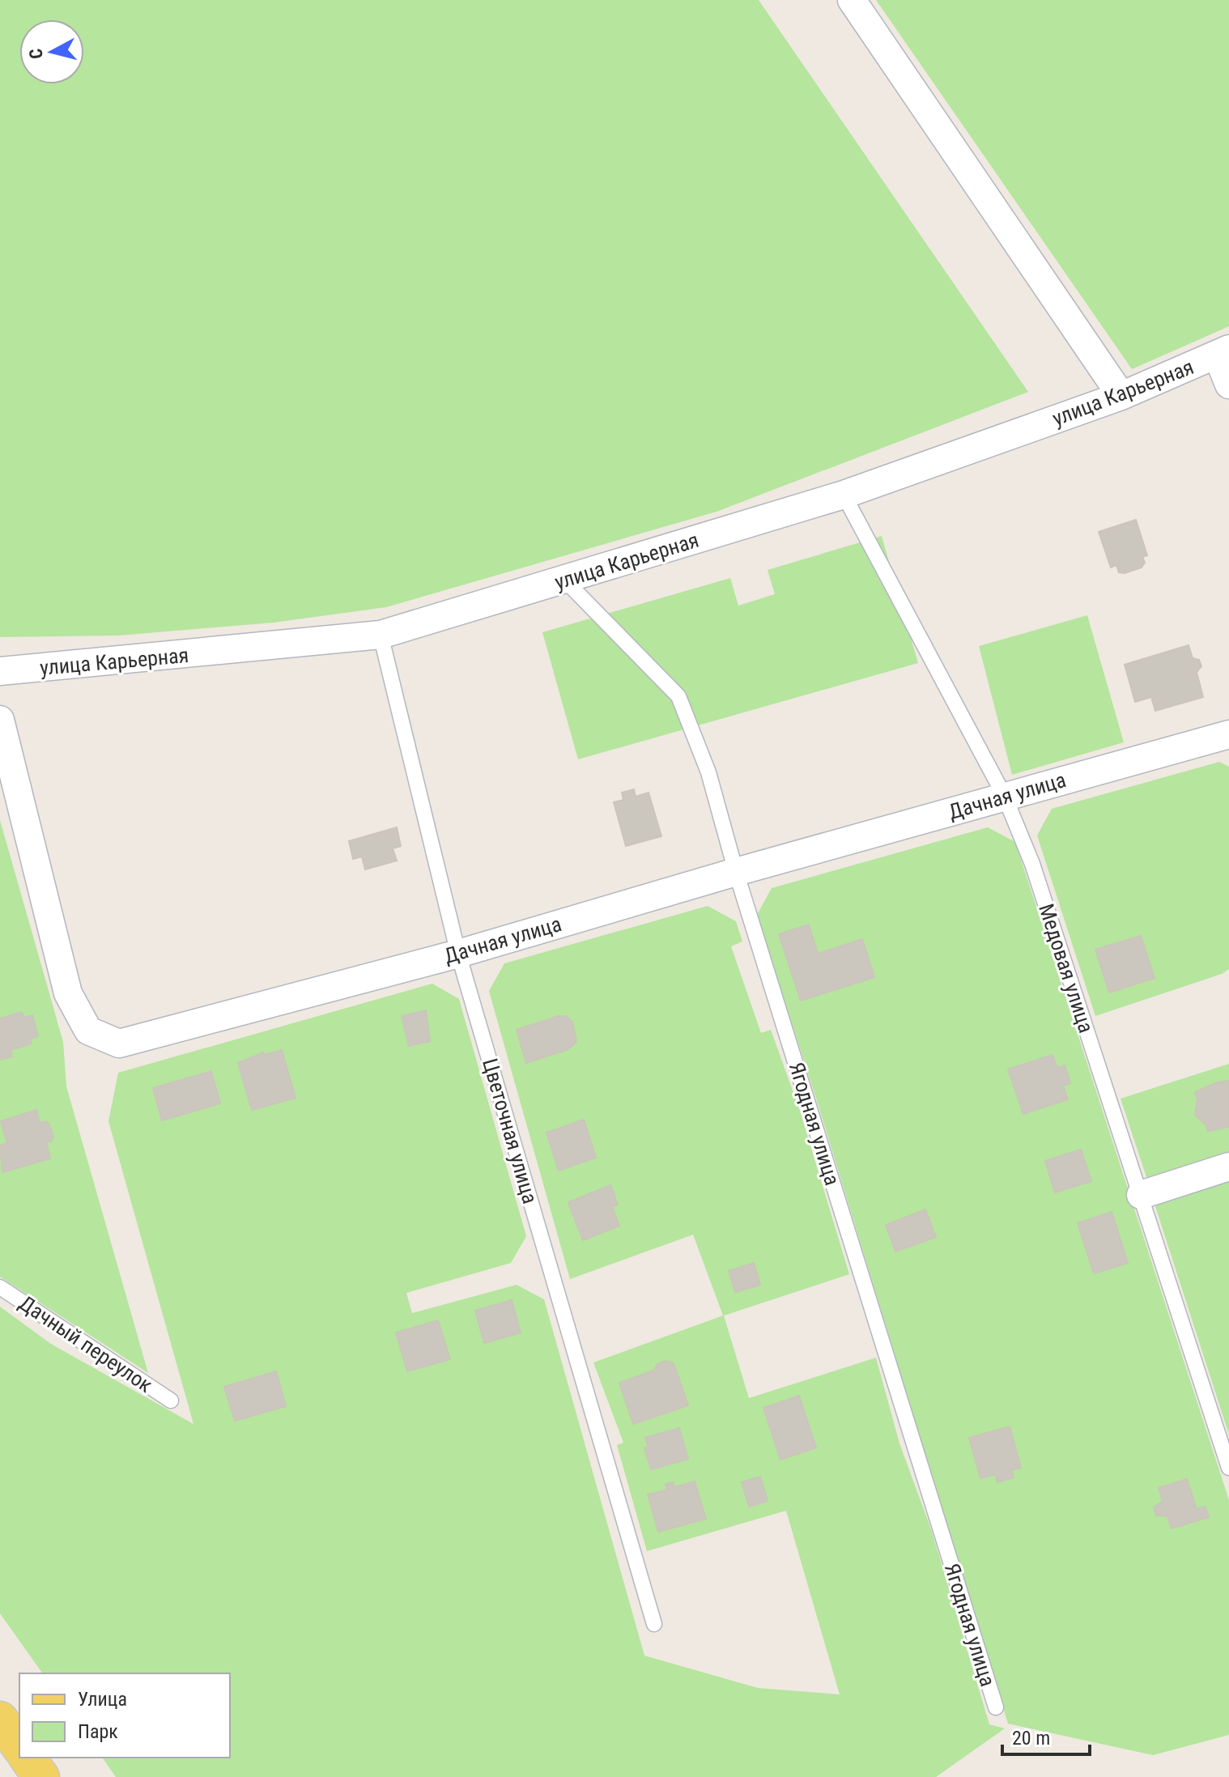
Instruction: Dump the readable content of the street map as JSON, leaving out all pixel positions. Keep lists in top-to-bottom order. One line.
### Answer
{"streets":{"street":["улица Карьерная","Дачная улица"],"lane":["Медовая улица","Ягодная улица","Цветочная улица","Дачный переулок"]},"crossings":[["улица Карьерная","Медовая улица"],["улица Карьерная","Ягодная улица"],["улица Карьерная","Цветочная улица"],["Дачная улица","Медовая улица"],["Дачная улица","Ягодная улица"],["Дачная улица","Цветочная улица"]],"legend":["Улица","Парк"],"scale_bar":"20 m","north":"left"}
